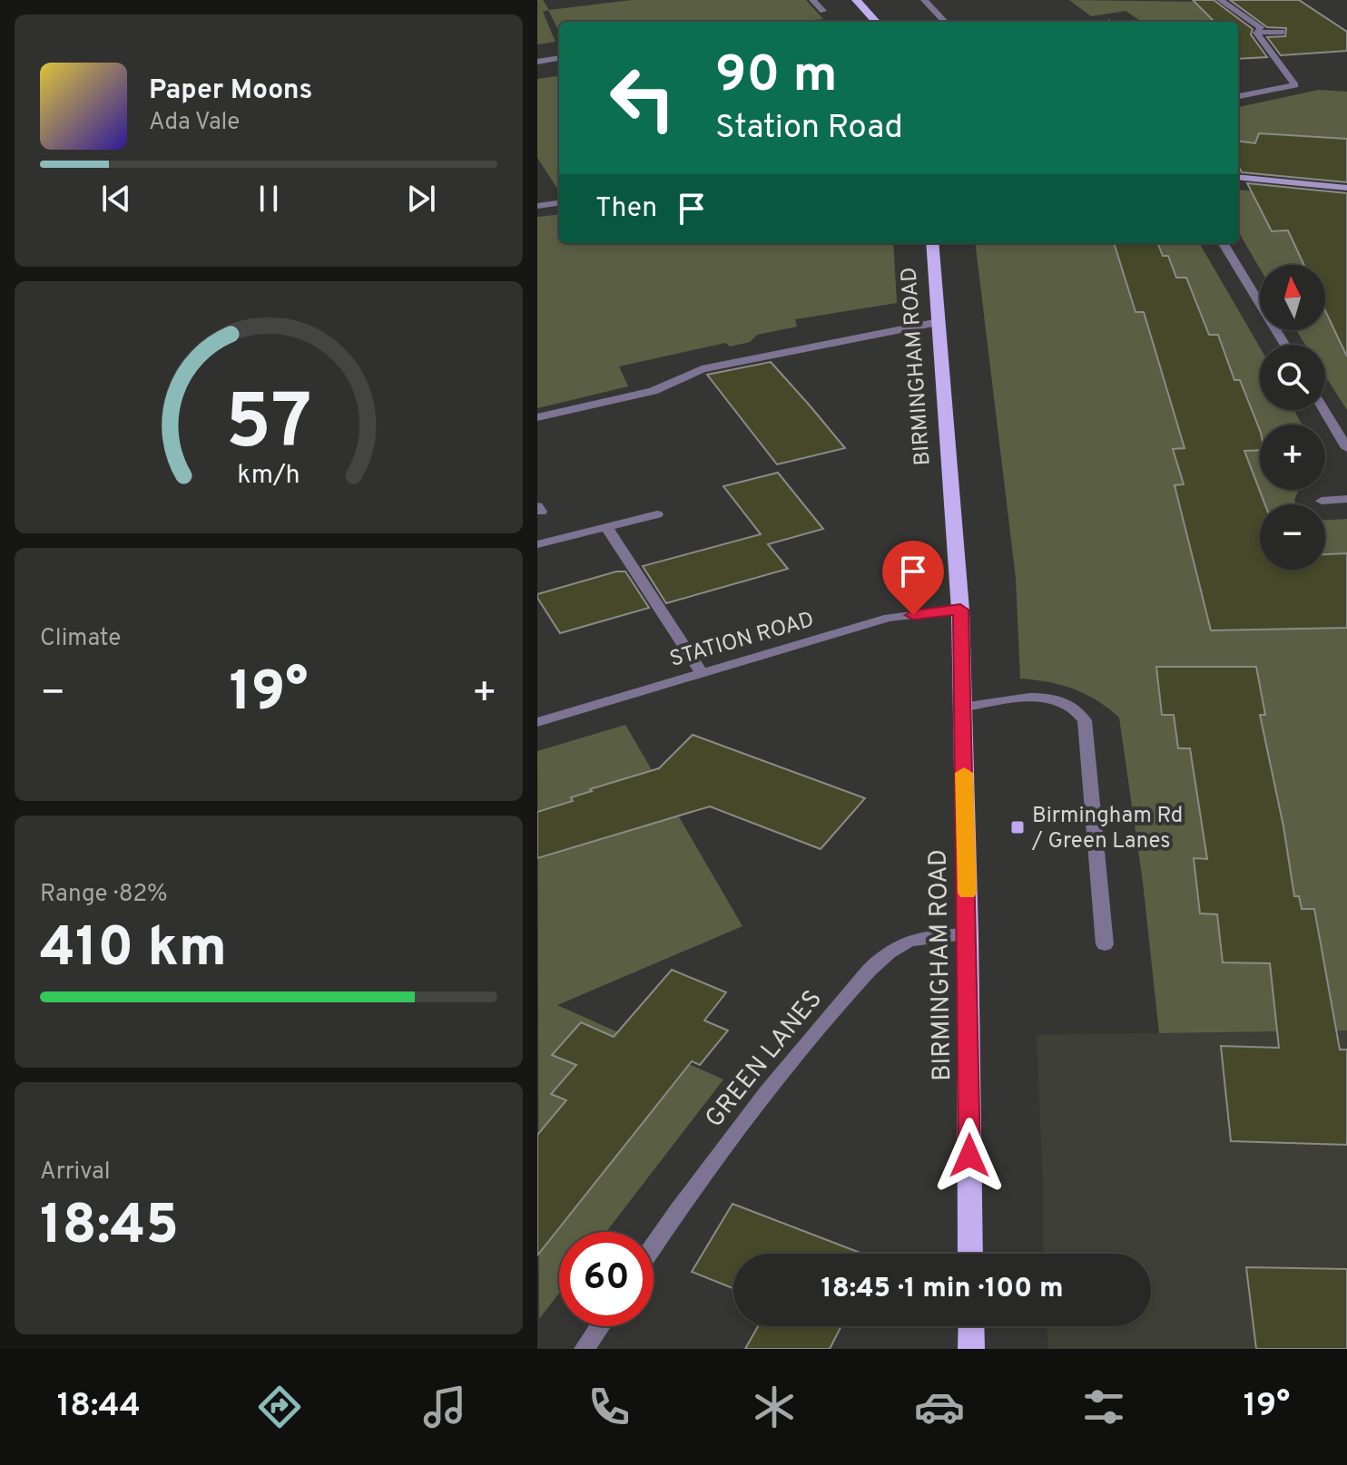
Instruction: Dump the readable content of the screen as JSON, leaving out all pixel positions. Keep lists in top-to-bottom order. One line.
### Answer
{"streets":{"main road":["BIRMINGHAM ROAD"],"street":["STATION ROAD","GREEN LANES"]},"crossings":[["BIRMINGHAM ROAD","STATION ROAD"],["BIRMINGHAM ROAD","GREEN LANES"]],"places":{"transit":["Birmingham Rd / Green Lanes"]},"north":"top","page":{"turn":["90 m","Station Road"],"song":["Paper Moons","Ada Vale"],"then":"Then","map_buttons":["+","−"],"tile":["Climate",["Range · 82%","410 km"],["Arrival","18:45"]],"heat":["−","19°","+"],"limit":"60","trip":"18:45 · 1 min · 100 m","tabs":["18:44","19°"],"gauge":["57","km/h"]}}
